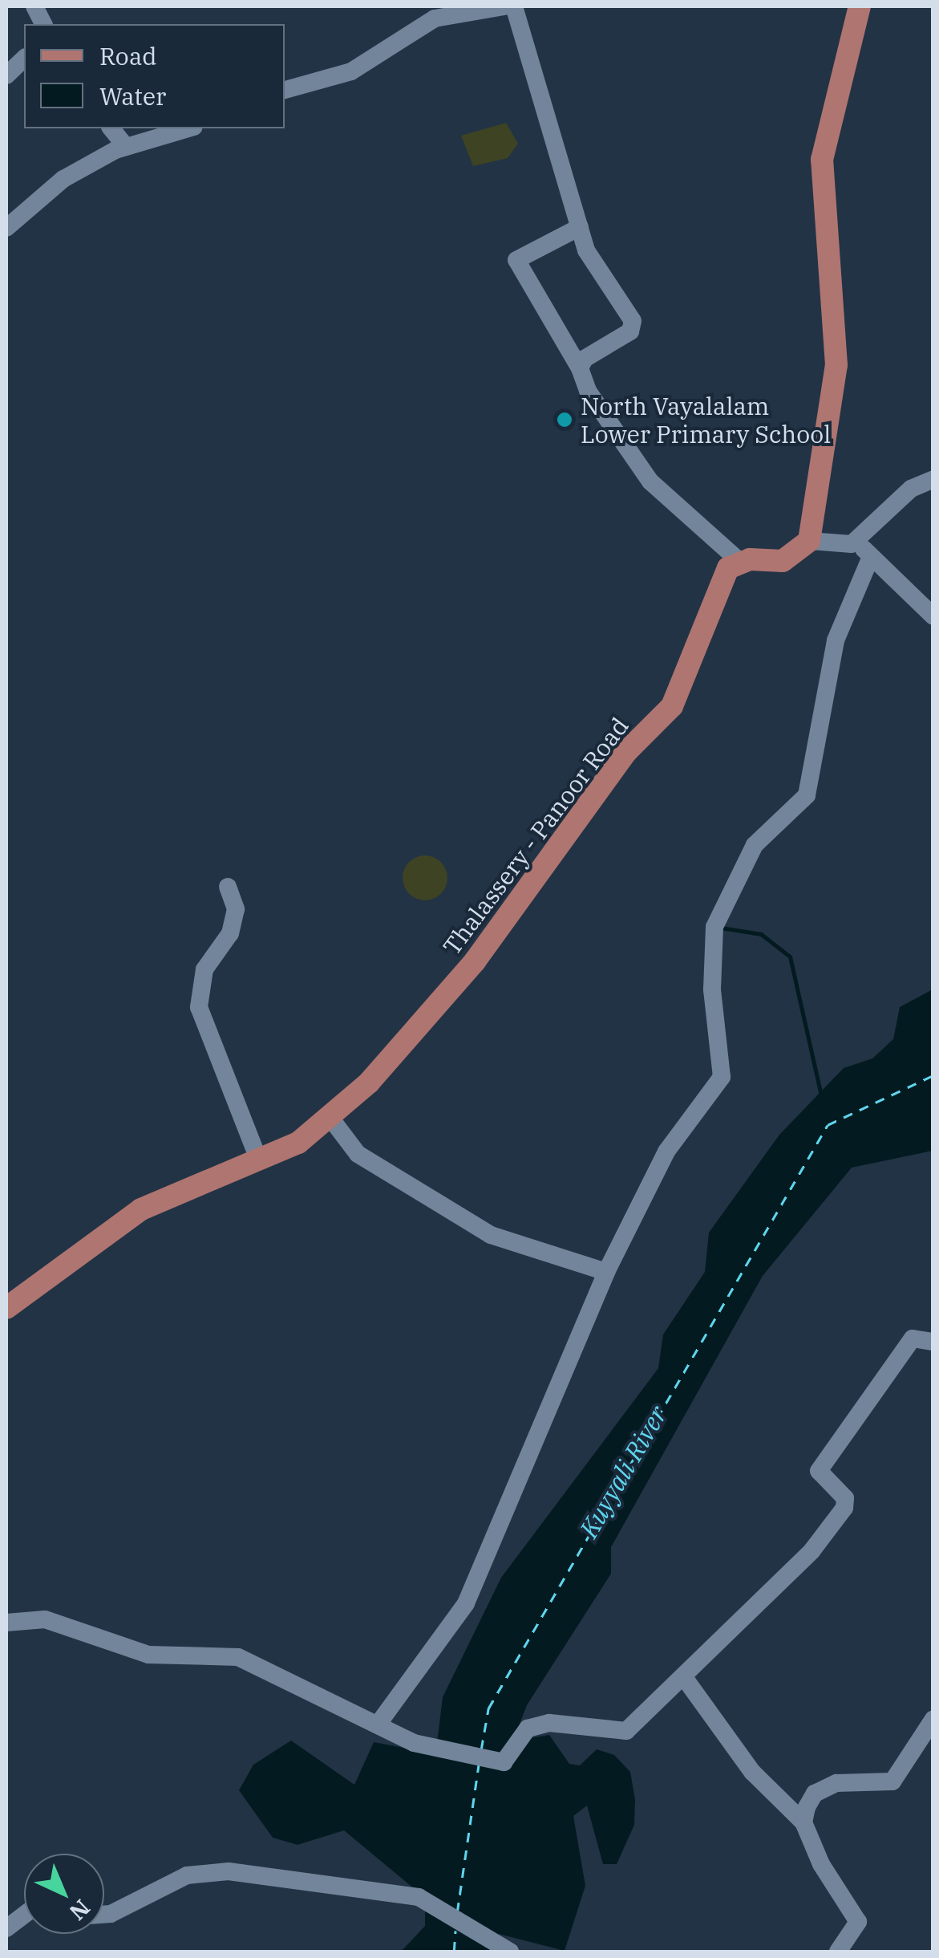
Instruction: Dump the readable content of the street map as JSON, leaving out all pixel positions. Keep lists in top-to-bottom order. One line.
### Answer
{"streets":{"main road":["Thalassery - Panoor Road"]},"water":["Kuyyali River"],"places":["North Vayalalam Lower Primary School"],"legend":["Road","Water"],"north":"bottom right"}
